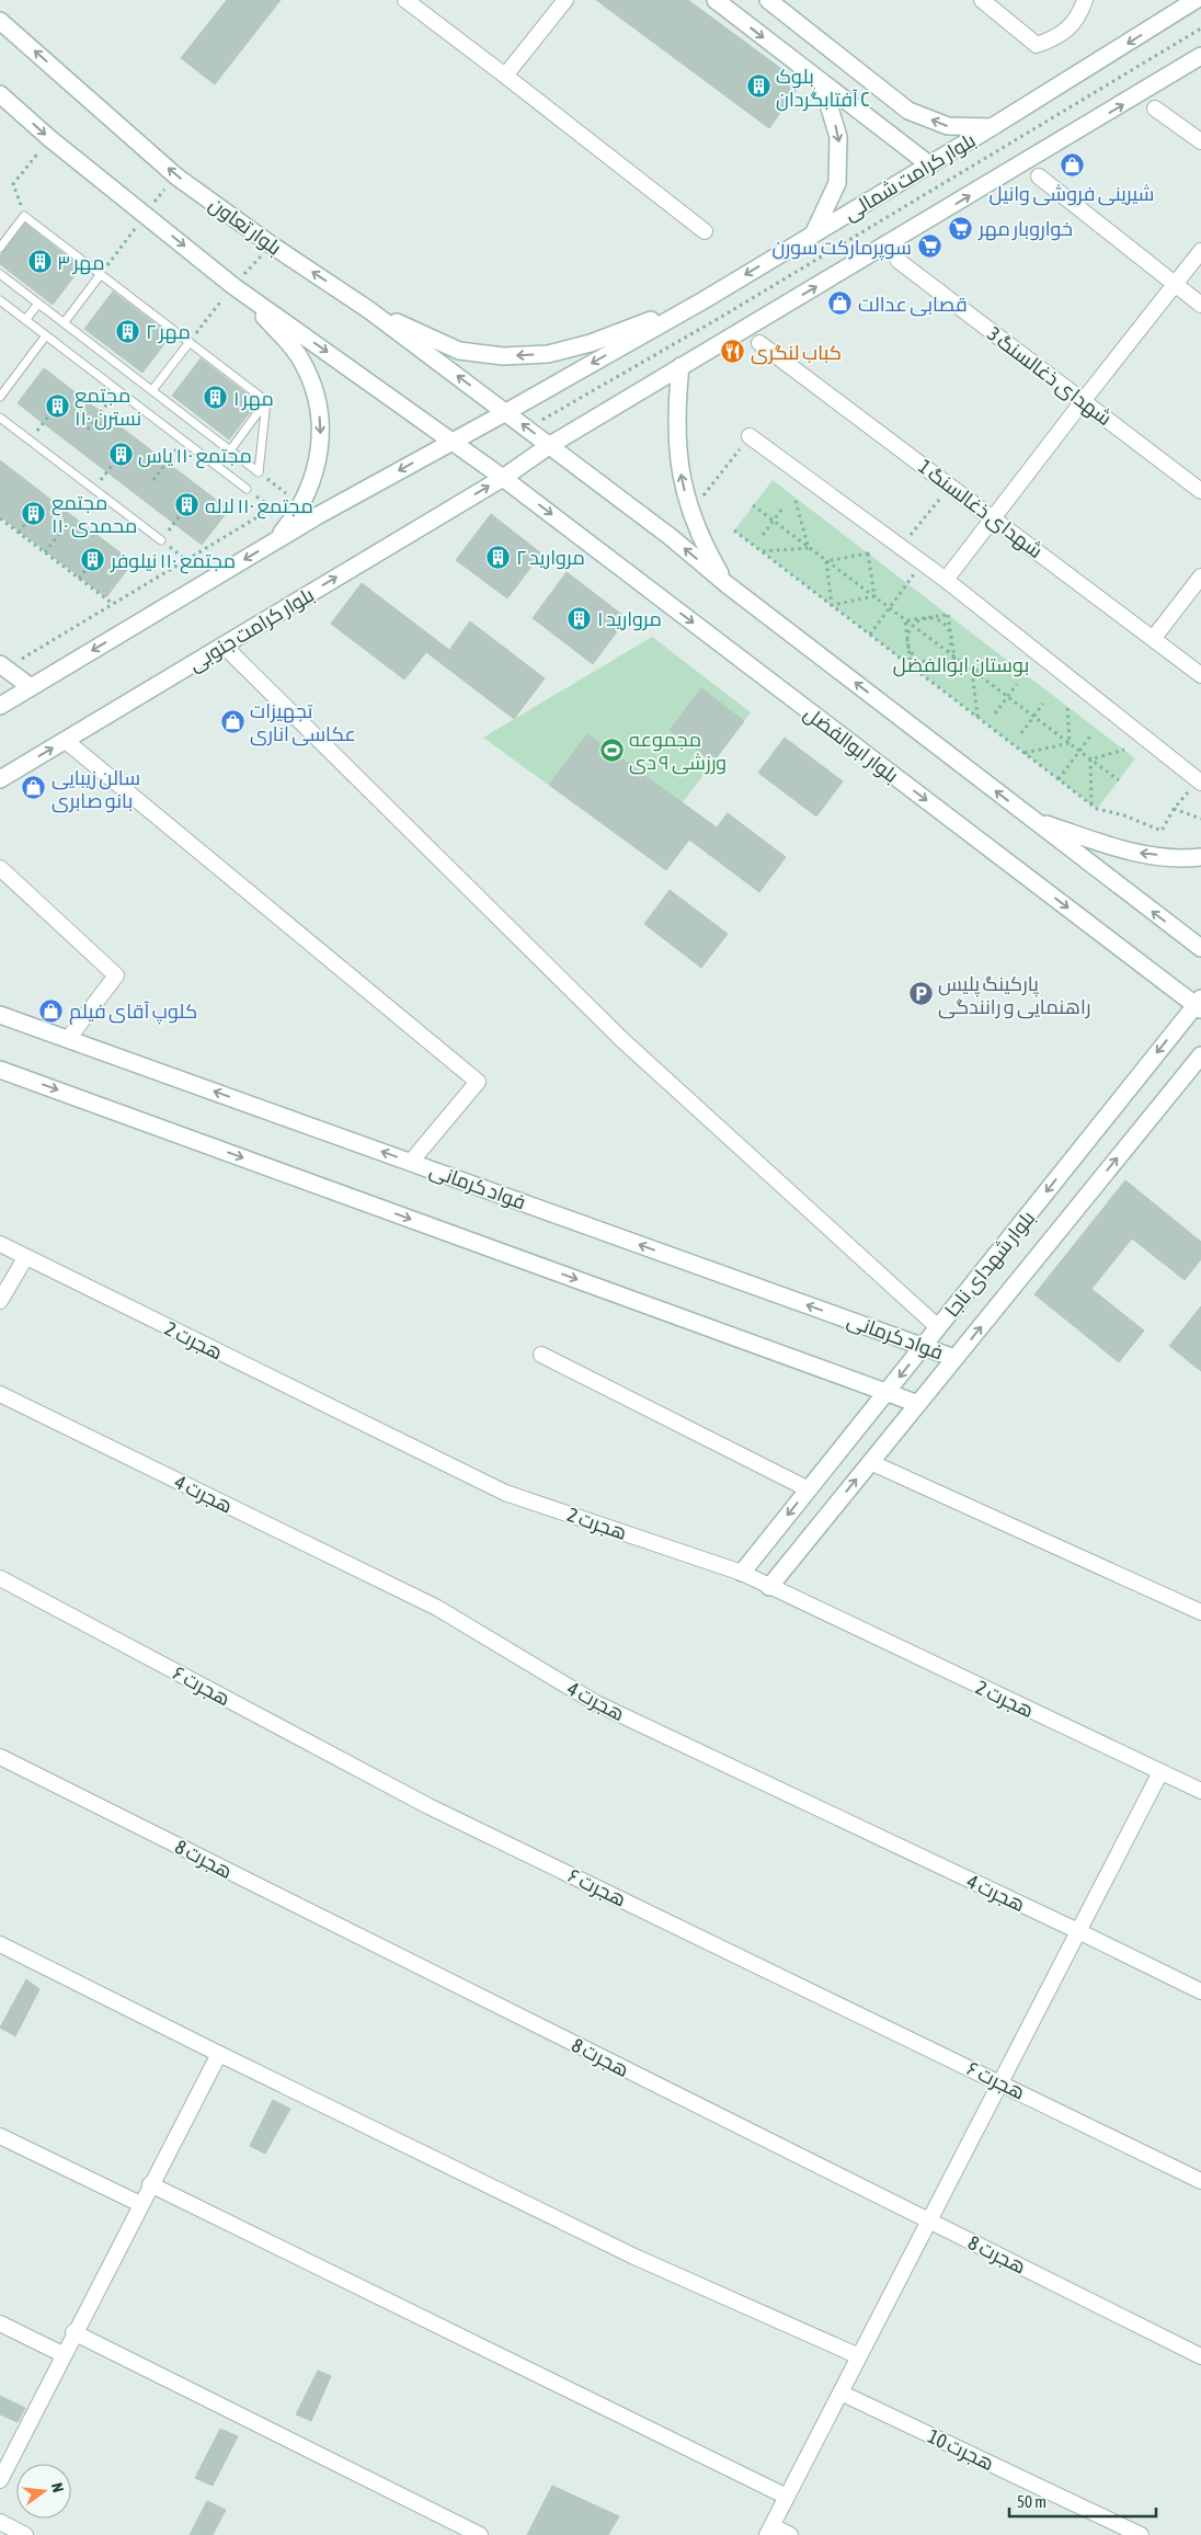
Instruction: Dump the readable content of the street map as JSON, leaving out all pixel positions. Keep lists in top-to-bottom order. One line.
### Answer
{"streets":{"street":["بلوار کرامت شمالی","بلوار تعاون","شهدای ذغالسنگ 3","شهدای ذغالسنگ 1","بلوار کرامت جنوبی","بلوار ابوالفضل","فواد کرمانی","بلوار شهدای ناجا","هجرت 2","هجرت 4","هجرت ۶","هجرت 8","هجرت 10"]},"crossings":[["بلوار کرامت شمالی","بلوار تعاون"],["بلوار کرامت شمالی","بلوار ابوالفضل"],["بلوار تعاون","بلوار کرامت جنوبی"],["بلوار کرامت جنوبی","بلوار ابوالفضل"],["بلوار ابوالفضل","بلوار شهدای ناجا"],["فواد کرمانی","بلوار شهدای ناجا"],["بلوار شهدای ناجا","هجرت 2"]],"parks":["بوستان ابوالفضل"],"places":{"building":["بلوک آفتابگردان C","مهر ۳","مهر ۲","مهر ۱","مجتمع ۱۱۰ نسترن","مجتمع ۱۱۰ یاس","مجتمع ۱۱۰ لاله","مجتمع ۱۱۰ محمدی","مروارید ۲","مجتمع ۱۱۰ نیلوفر","مروارید ۱"],"shop":["شیرینی فروشی وانیل","قصابی عدالت","تجهیزات عکاسی اناری","سالن زیبایی بانو صابری","کلوپ آقای فیلم"],"supermarket":["خواروبار مهر","سوپرمارکت سورن"],"restaurant":["کباب لنگری"],"sports":["مجموعه ورزشی ۹ دی"],"parking":["پارکینگ پلیس راهنمایی و رانندگی"]},"scale_bar":"50 m","north":"right"}
